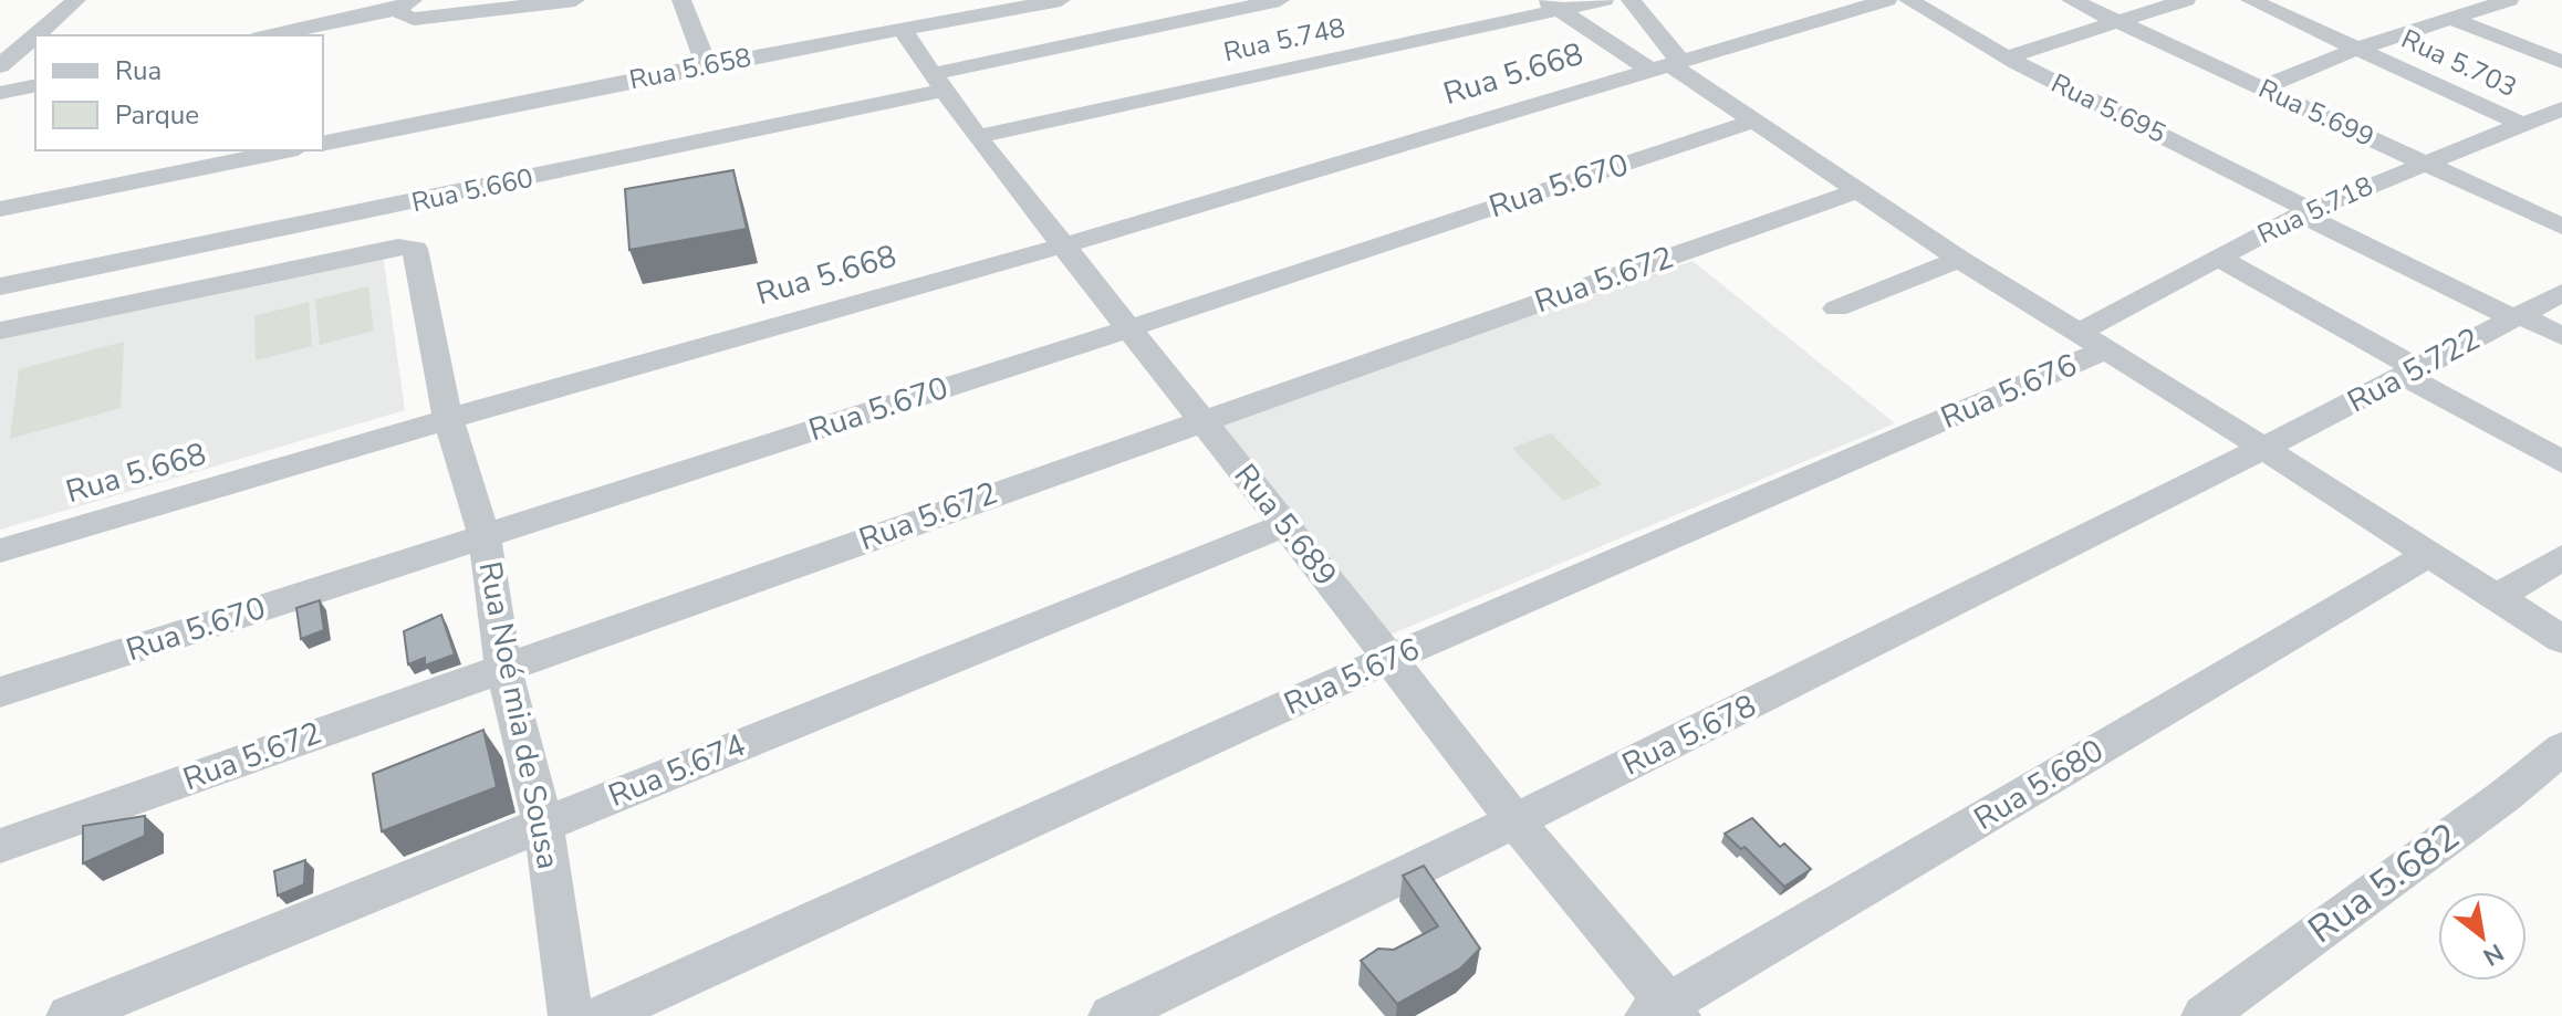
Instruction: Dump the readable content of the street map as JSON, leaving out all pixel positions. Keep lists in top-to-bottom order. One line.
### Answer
{"streets":{"street":["Rua 5.748","Rua 5.703","Rua 5.658","Rua 5.668","Rua 5.695","Rua 5.699","Rua 5.670","Rua 5.660","Rua 5.718","Rua 5.672","Rua 5.722","Rua 5.676","Rua 5.689","Rua Noé mia de Sousa","Rua 5.678","Rua 5.674","Rua 5.680","Rua 5.682"]},"crossings":[["Rua 5.748","Rua 5.689"],["Rua 5.703","Rua 5.718"],["Rua 5.658","Rua 5.689"],["Rua 5.668","Rua 5.689"],["Rua 5.668","Rua Noé mia de Sousa"],["Rua 5.695","Rua 5.718"],["Rua 5.695","Rua 5.722"],["Rua 5.699","Rua 5.718"],["Rua 5.670","Rua 5.689"],["Rua 5.670","Rua Noé mia de Sousa"],["Rua 5.660","Rua 5.689"],["Rua 5.718","Rua 5.676"],["Rua 5.672","Rua 5.689"],["Rua 5.672","Rua Noé mia de Sousa"],["Rua 5.722","Rua 5.678"],["Rua 5.676","Rua 5.689"],["Rua 5.689","Rua 5.678"],["Rua 5.689","Rua 5.674"],["Rua 5.689","Rua 5.680"],["Rua Noé mia de Sousa","Rua 5.674"]],"legend":["Rua","Parque"],"north":"bottom right"}
